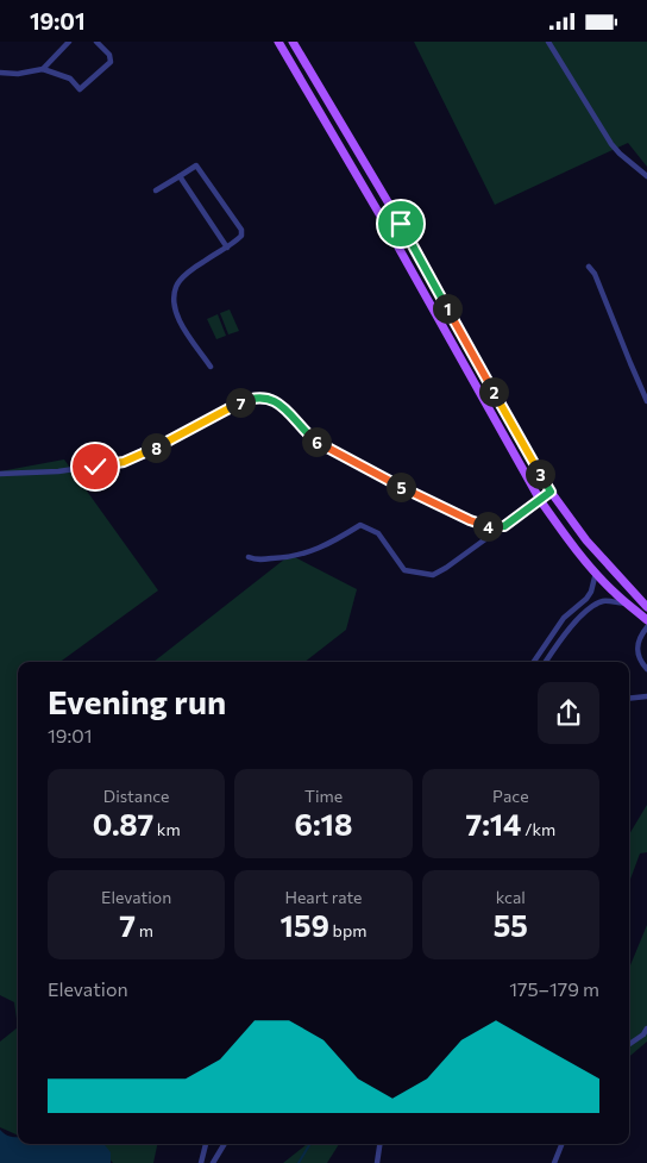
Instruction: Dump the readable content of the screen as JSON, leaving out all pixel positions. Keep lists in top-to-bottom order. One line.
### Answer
{"page":{"status":"19:01","pins":["1","2","7","6","8","3","5","4"],"heading":["Evening run","19:01"],"stats":[["Distance","0.87 km"],["Time","6:18"],["Pace","7:14 /km"],["Elevation","7 m"],["Heart rate","159 bpm"],["kcal","55"]],"chart":["Elevation","175–179 m"]}}
